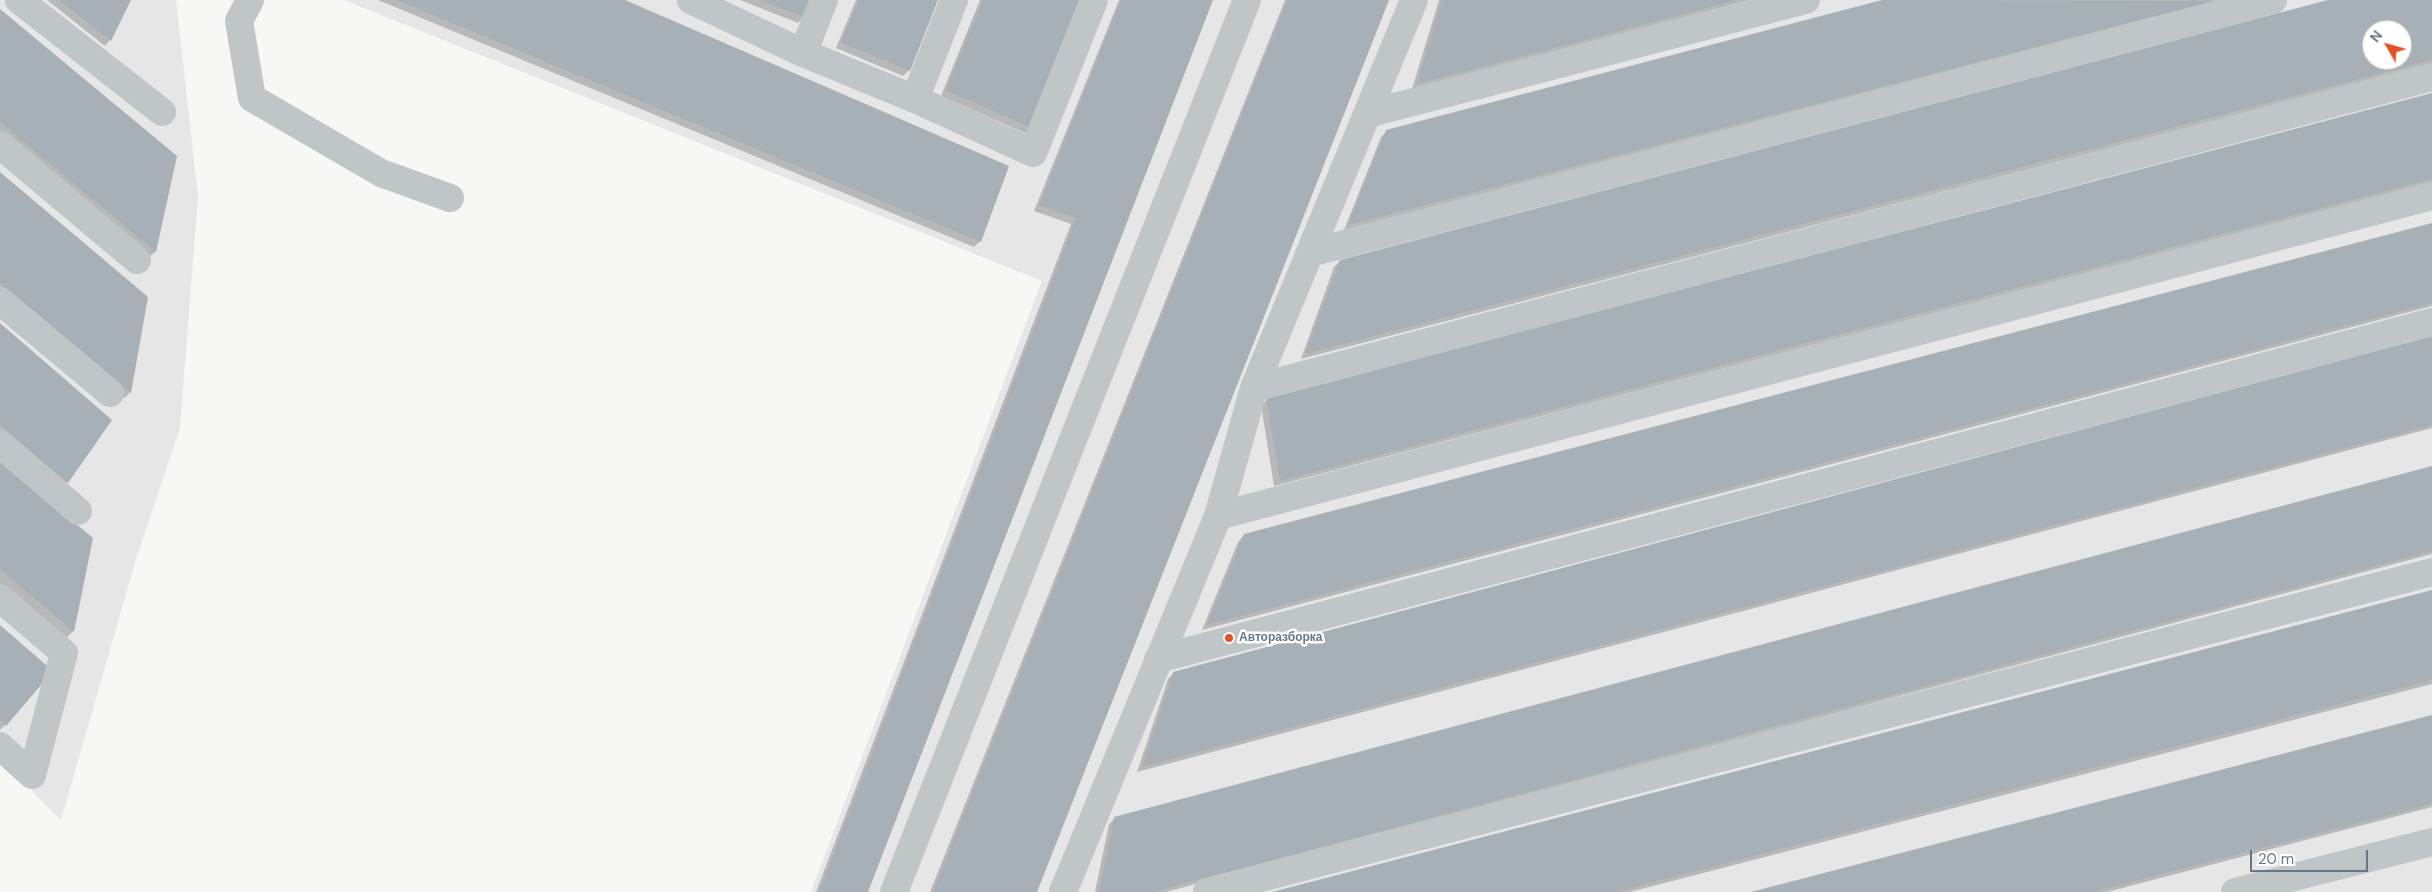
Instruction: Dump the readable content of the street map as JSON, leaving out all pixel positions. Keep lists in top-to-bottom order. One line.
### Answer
{"places":["Авторазборка"],"scale_bar":"20 m","north":"top left"}
